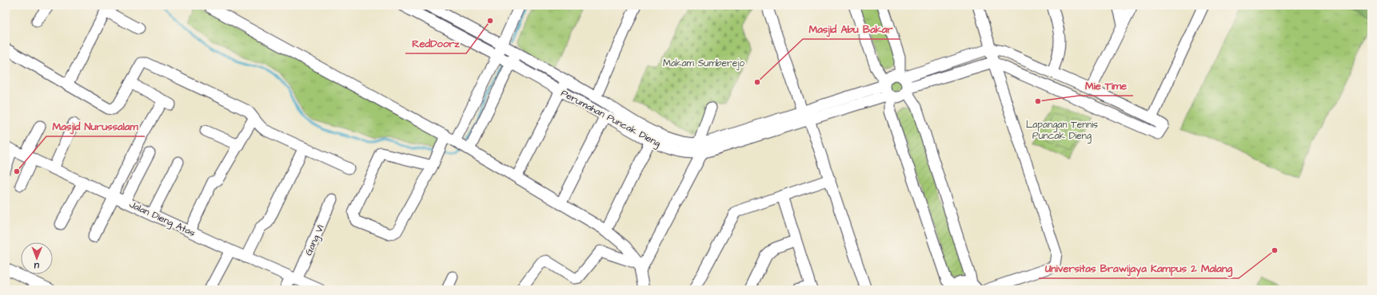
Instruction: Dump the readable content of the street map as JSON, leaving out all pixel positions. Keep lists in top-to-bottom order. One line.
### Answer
{"streets":{"street":["Perumahan Puncak Dieng","Jalan Dieng Atas","Gang VI"]},"crossings":[["Jalan Dieng Atas","Gang VI"]],"parks":["Makam Sumberejo","Lapangan Tennis Puncak Dieng"],"places":["RedDoorz","Masjid Abu Bakar","Mie Time","Masjid Nurussalam","Universitas Brawijaya Kampus 2 Malang"],"north":"bottom"}
